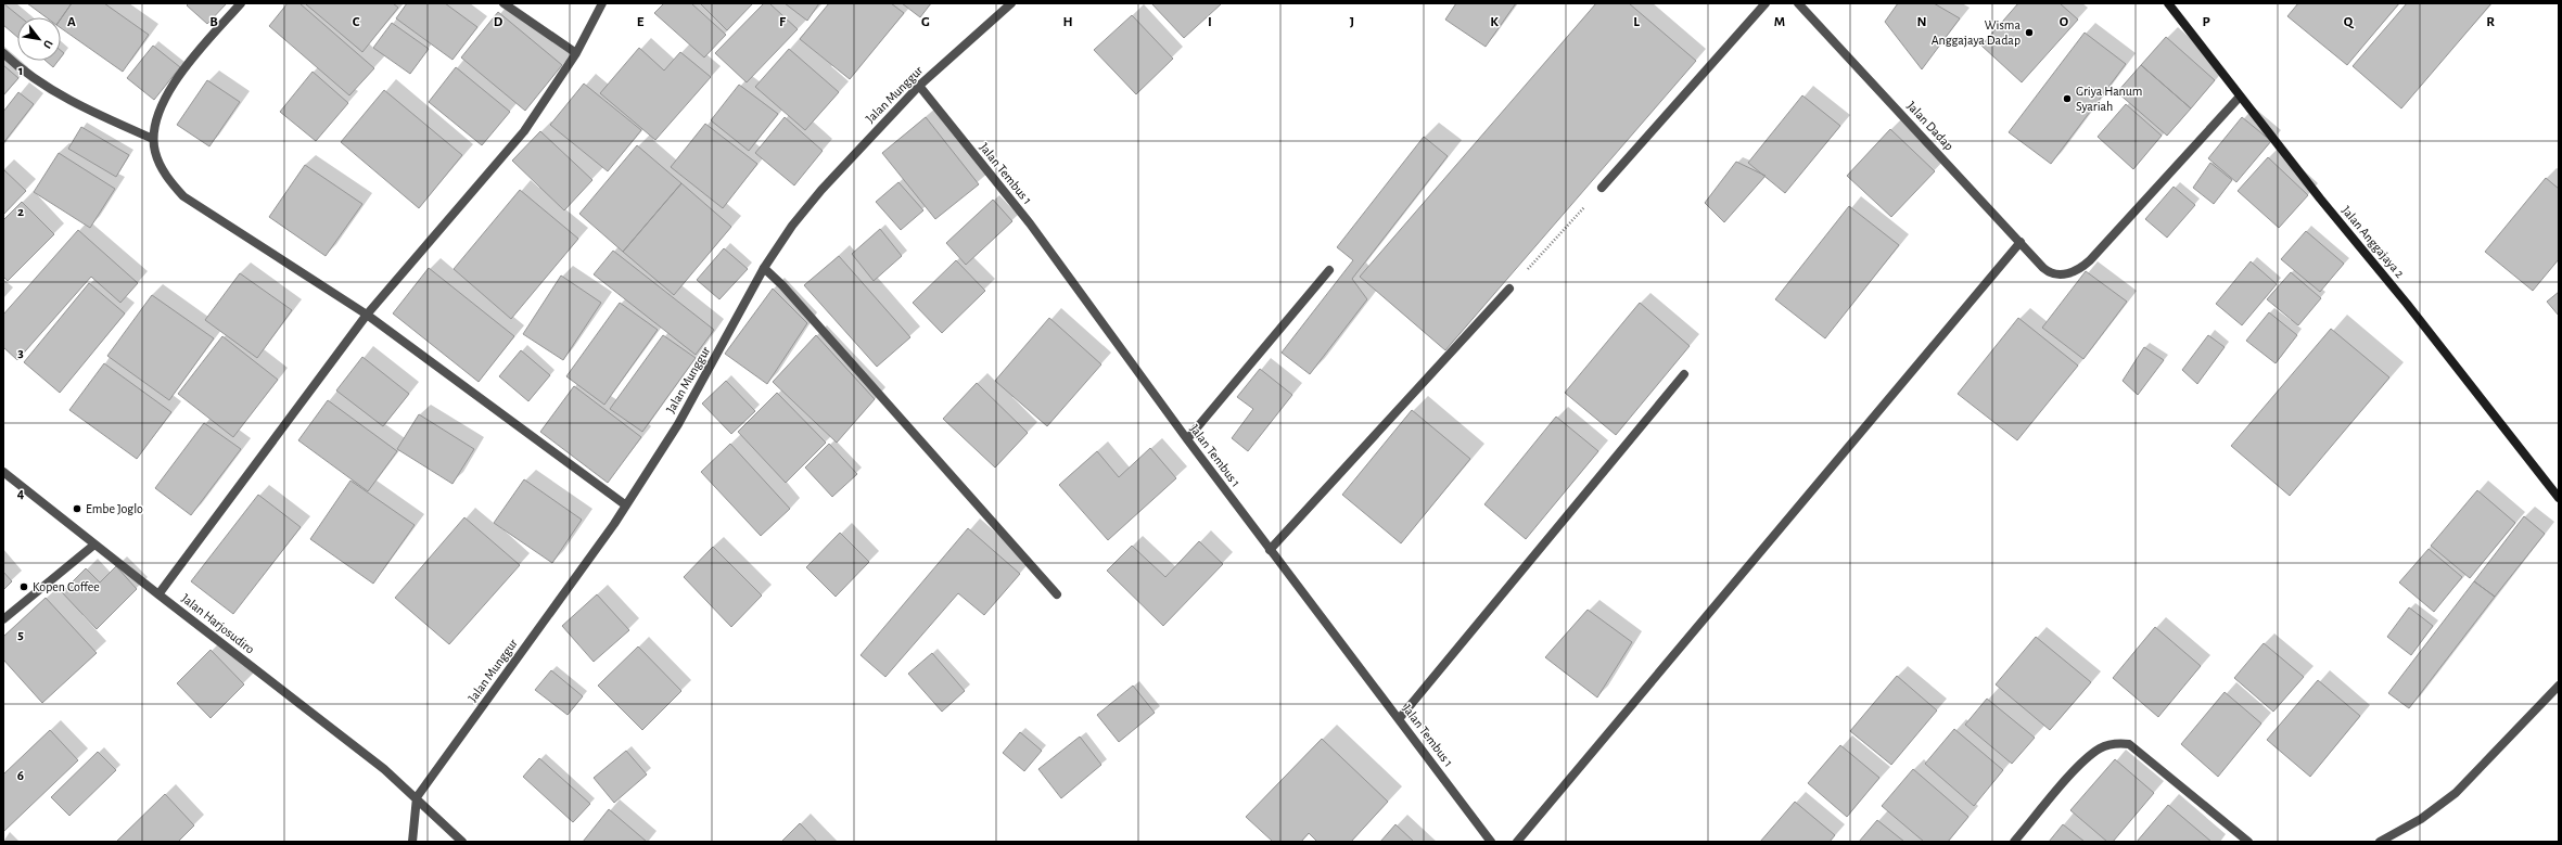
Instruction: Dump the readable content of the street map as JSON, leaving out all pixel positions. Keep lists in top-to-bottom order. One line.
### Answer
{"streets":{"street":["Jalan Munggur","Jalan Dadap","Jalan Tembus 1","Jalan Anggajaya 2","Jalan Harjosudiro"]},"crossings":[["Jalan Munggur","Jalan Tembus 1"],["Jalan Munggur","Jalan Harjosudiro"],["Jalan Dadap","Jalan Anggajaya 2"]],"places":["Wisma Anggajaya Dadap","Griya Hanum Syariah","Embe Joglo","Kopen Coffee"],"north":"bottom right","grid":{"columns":["A","B","C","D","E","F","G","H","I","J","K","L","M","N","O","P","Q","R"],"rows":["1","2","3","4","5","6"]}}
